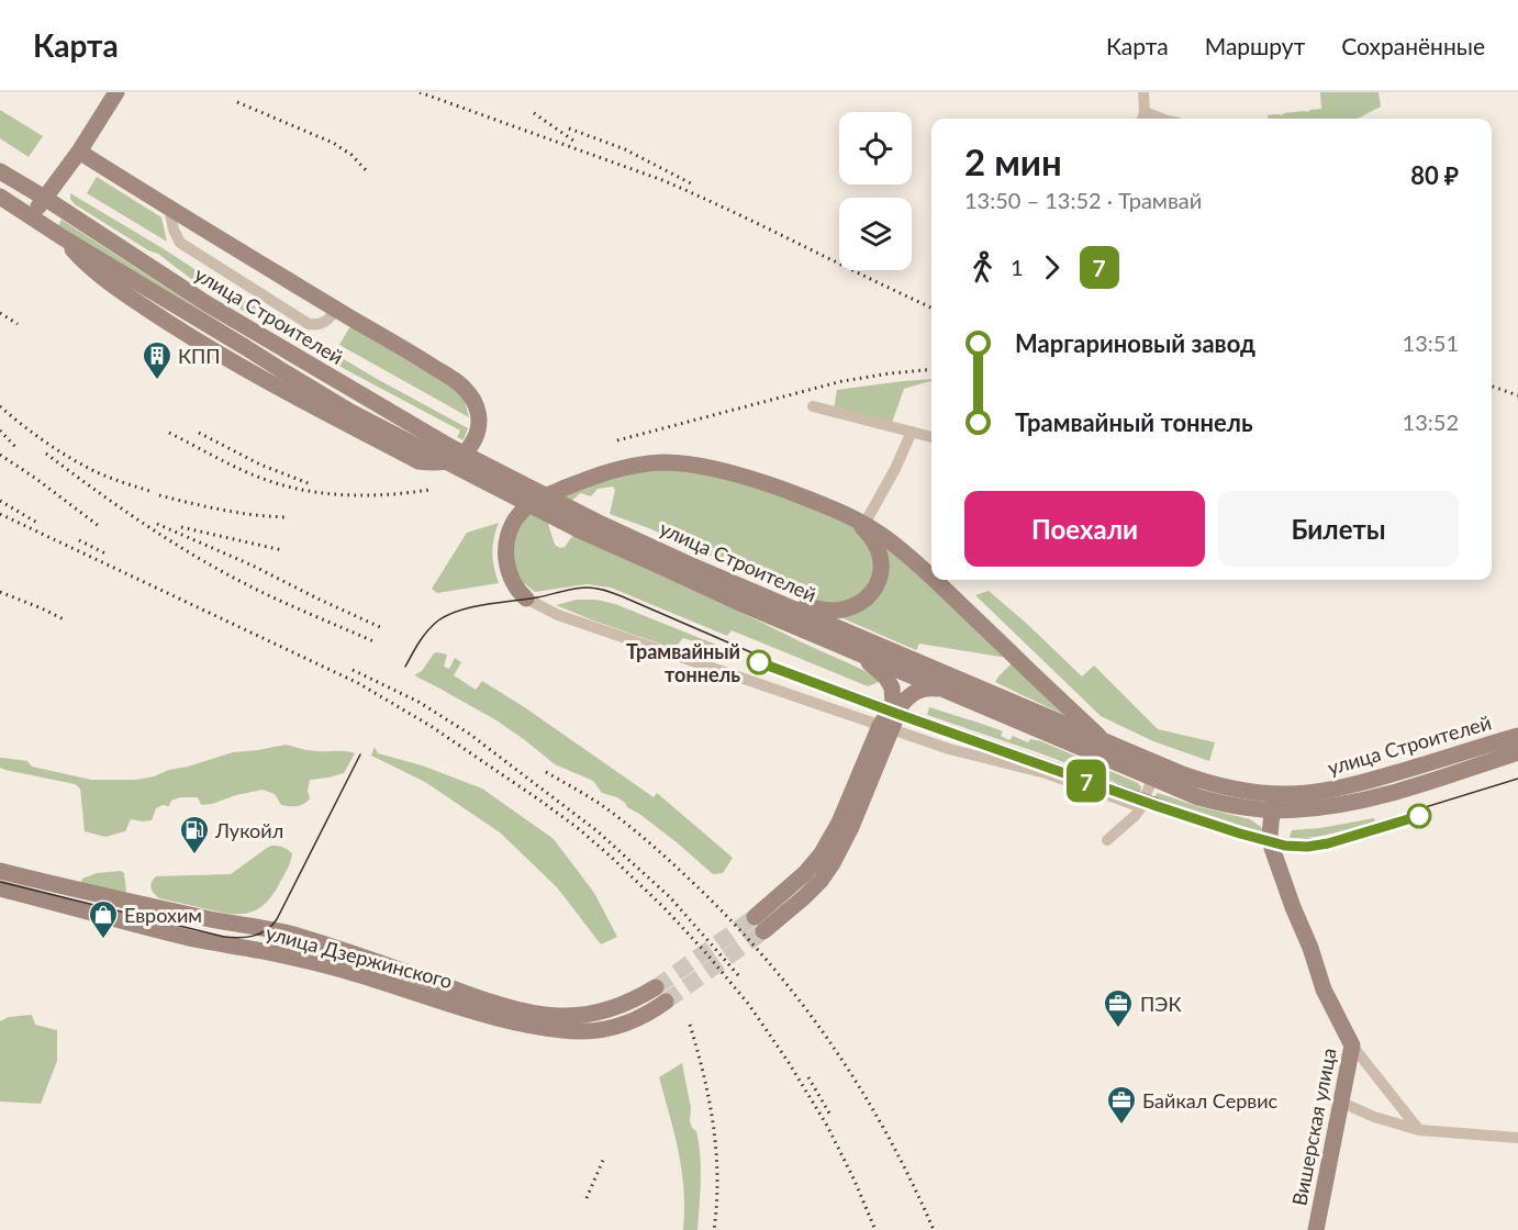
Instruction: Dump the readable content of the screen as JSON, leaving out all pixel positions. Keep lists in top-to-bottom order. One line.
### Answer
{"streets":{"main road":["улица Строителей","улица Дзержинского","Вишерская улица"]},"crossings":[["улица Строителей","Вишерская улица"]],"places":{"building":["КПП"],"other":["Трамвайный тоннель"],"fuel station":["Лукойл"],"shop":["Еврохим"],"office":["ПЭК","Байкал Сервис"]},"lines":["tram line 7"],"page":{"header":"Карта","nav":["Карта","Маршрут","Сохранённые"],"on_map":"7","heading":["2 мин","13:50 – 13:52 · Трамвай","80 ₽"],"legs":["1","7"],"list":[{"name":"Маргариновый завод","value":"13:51"},{"name":"Трамвайный тоннель","value":"13:52"}],"buttons":["Поехали","Билеты"]}}
